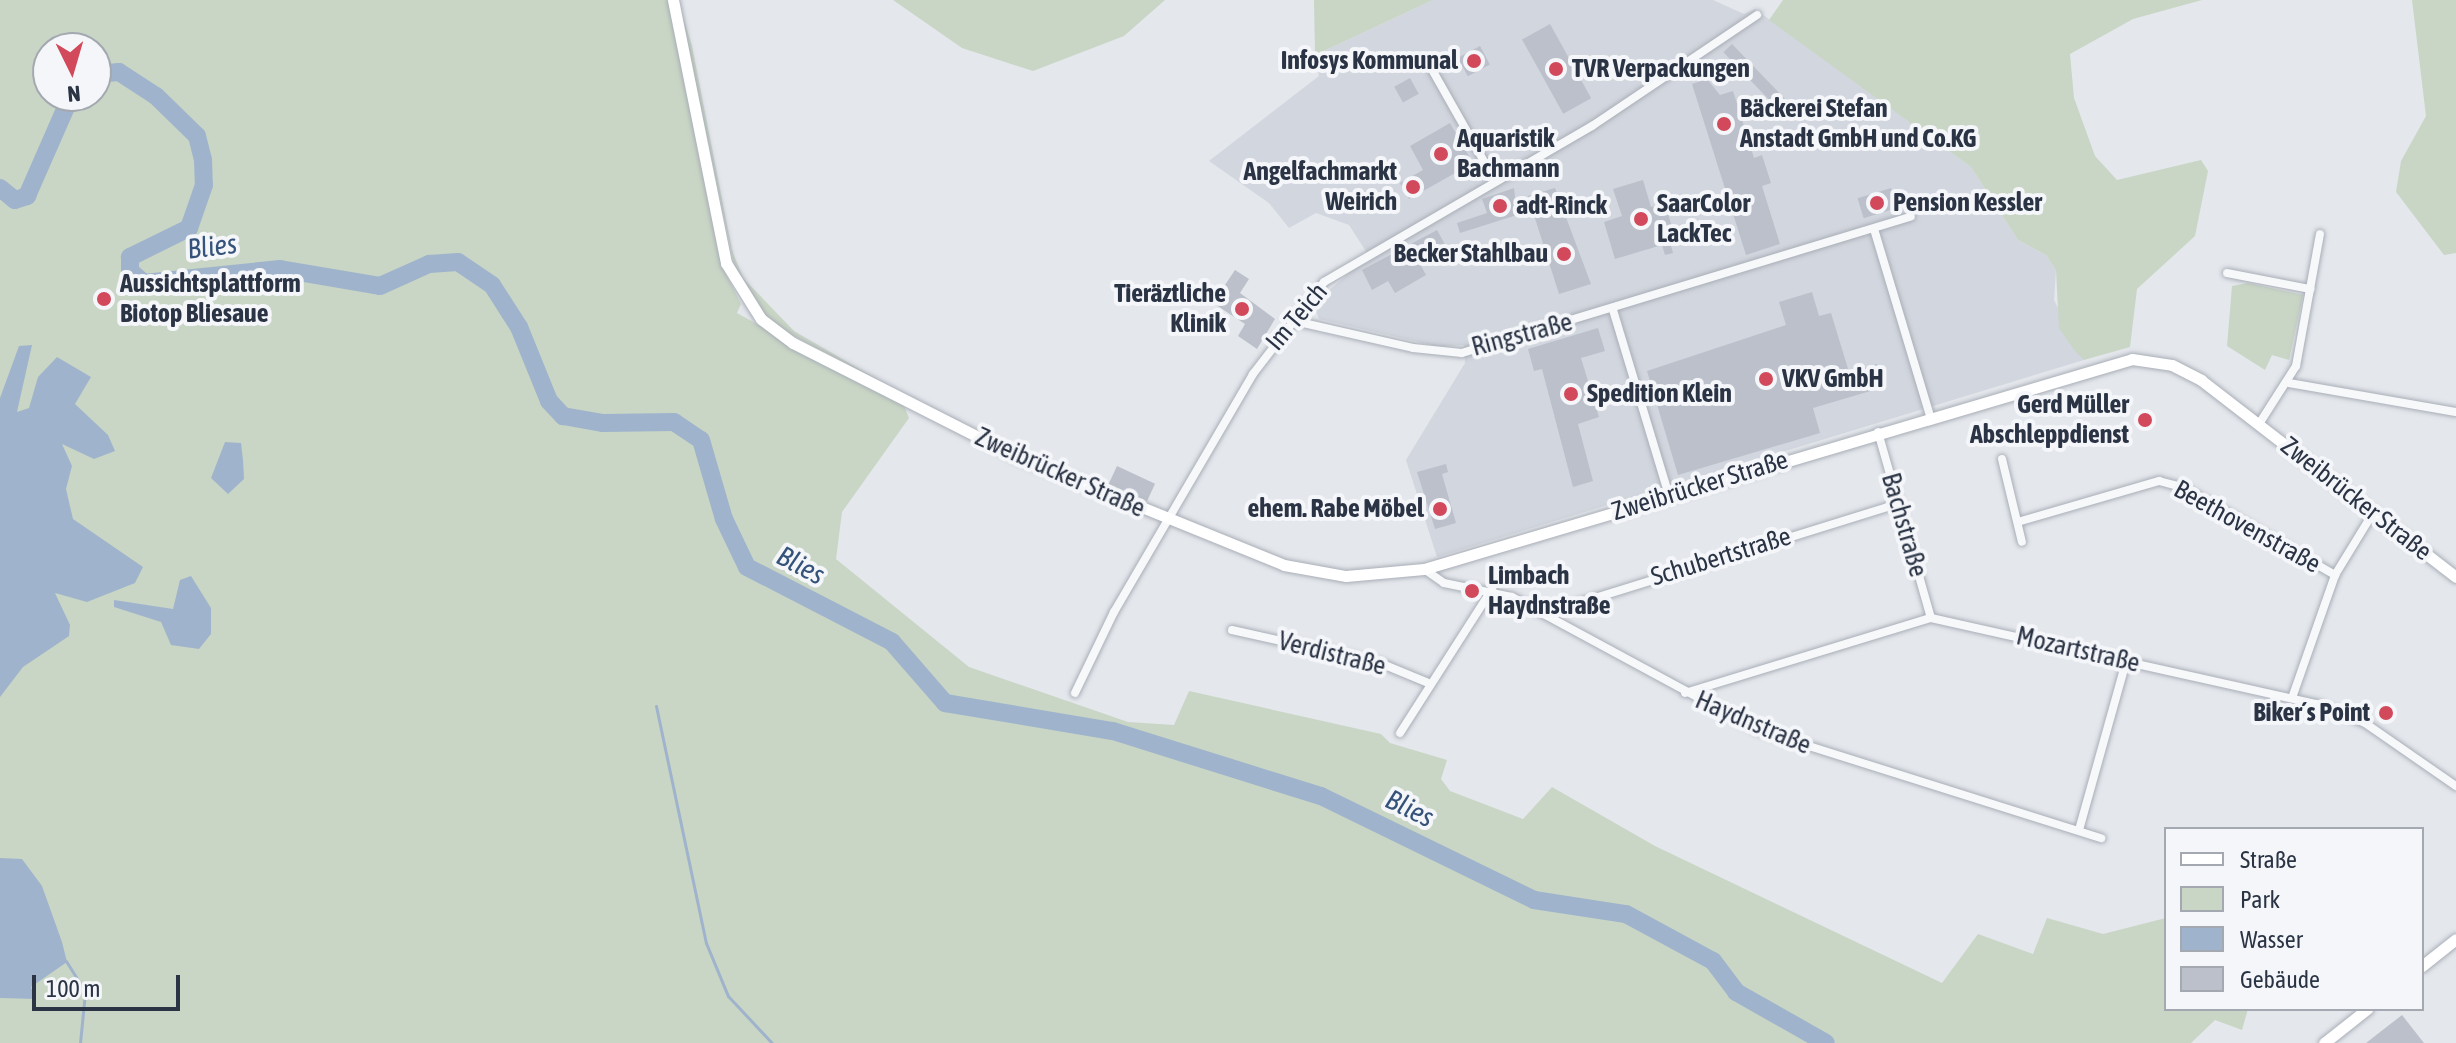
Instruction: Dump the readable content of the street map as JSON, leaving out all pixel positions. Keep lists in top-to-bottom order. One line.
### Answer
{"streets":{"street":["Im Teich","Ringstraße","Zweibrücker Straße","Bachstraße","Beethovenstraße","Schubertstraße","Mozartstraße","Verdistraße","Haydnstraße"]},"crossings":[["Im Teich","Ringstraße"],["Im Teich","Zweibrücker Straße"],["Zweibrücker Straße","Bachstraße"],["Zweibrücker Straße","Haydnstraße"],["Bachstraße","Schubertstraße"],["Bachstraße","Mozartstraße"],["Schubertstraße","Haydnstraße"],["Mozartstraße","Haydnstraße"]],"water":["Blies"],"places":["Infosys Kommunal","TVR Verpackungen","Bäckerei Stefan Anstadt GmbH und Co.KG","Aquaristik Bachmann","Angelfachmarkt Weirich","Pension Kessler","adt-Rinck","SaarColor LackTec","Becker Stahlbau","Aussichtsplattform Biotop Bliesaue","Tieräztliche Klinik","VKV GmbH","Spedition Klein","Gerd Müller Abschleppdienst","ehem. Rabe Möbel","Limbach Haydnstraße","Biker´s Point"],"legend":["Straße","Park","Wasser","Gebäude"],"scale_bar":"100 m","north":"bottom"}
